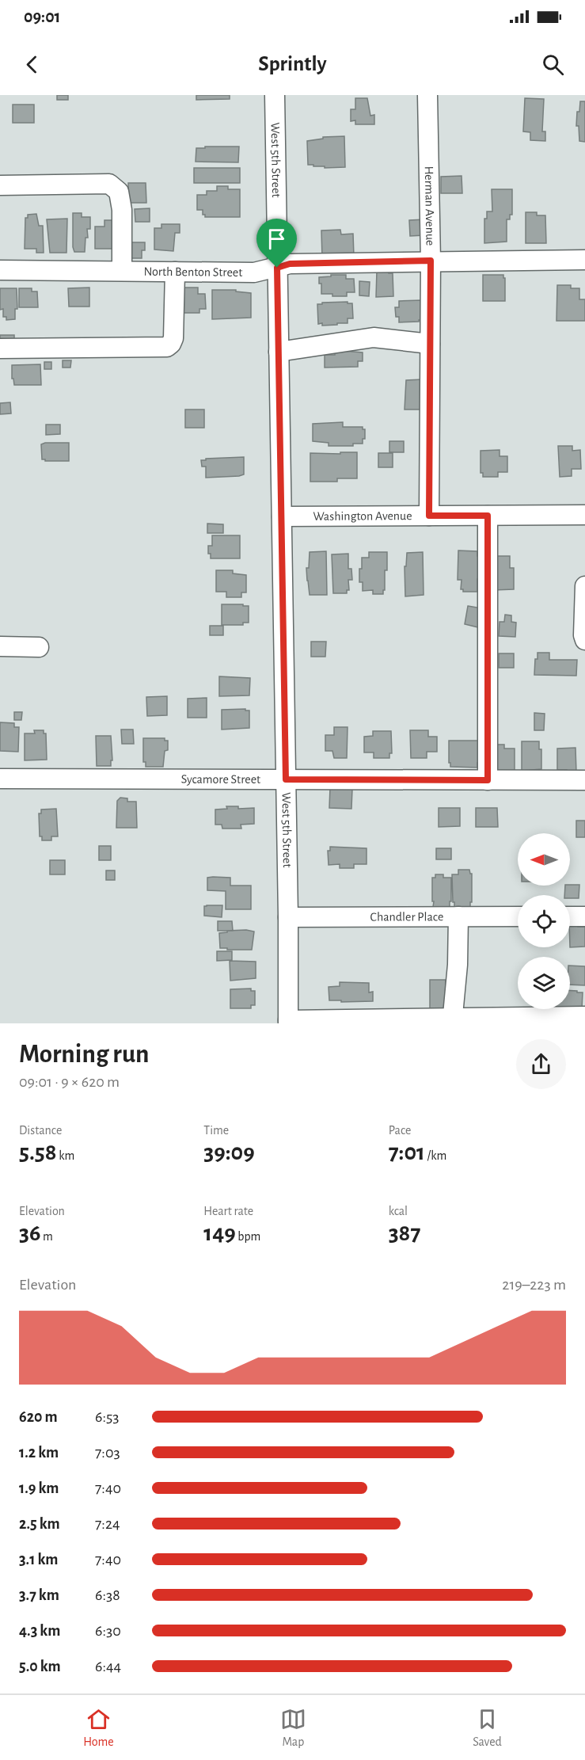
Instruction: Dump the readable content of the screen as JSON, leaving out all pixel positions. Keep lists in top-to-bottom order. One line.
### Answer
{"streets":{"street":["West 5th Street","Herman Avenue","North Benton Street","Washington Avenue","Sycamore Street","Chandler Place"]},"crossings":[["West 5th Street","North Benton Street"],["West 5th Street","Washington Avenue"],["West 5th Street","Sycamore Street"],["West 5th Street","Chandler Place"],["Herman Avenue","North Benton Street"],["Herman Avenue","Washington Avenue"]],"north":"left","page":{"status":"09:01","header":"Sprintly","heading":["Morning run","09:01 · 9 × 620 m"],"stats":[["Distance","5.58 km"],["Time","39:09"],["Pace","7:01 /km"],["Elevation","36 m"],["Heart rate","149 bpm"],["kcal","387"]],"chart":["Elevation","219–223 m"],"list":[{"name":"620 m","note":"6:53"},{"name":"1.2 km","note":"7:03"},{"name":"1.9 km","note":"7:40"},{"name":"2.5 km","note":"7:24"},{"name":"3.1 km","note":"7:40"},{"name":"3.7 km","note":"6:38"},{"name":"4.3 km","note":"6:30"},{"name":"5.0 km","note":"6:44"}],"tabs":["Home","Map","Saved"]}}
